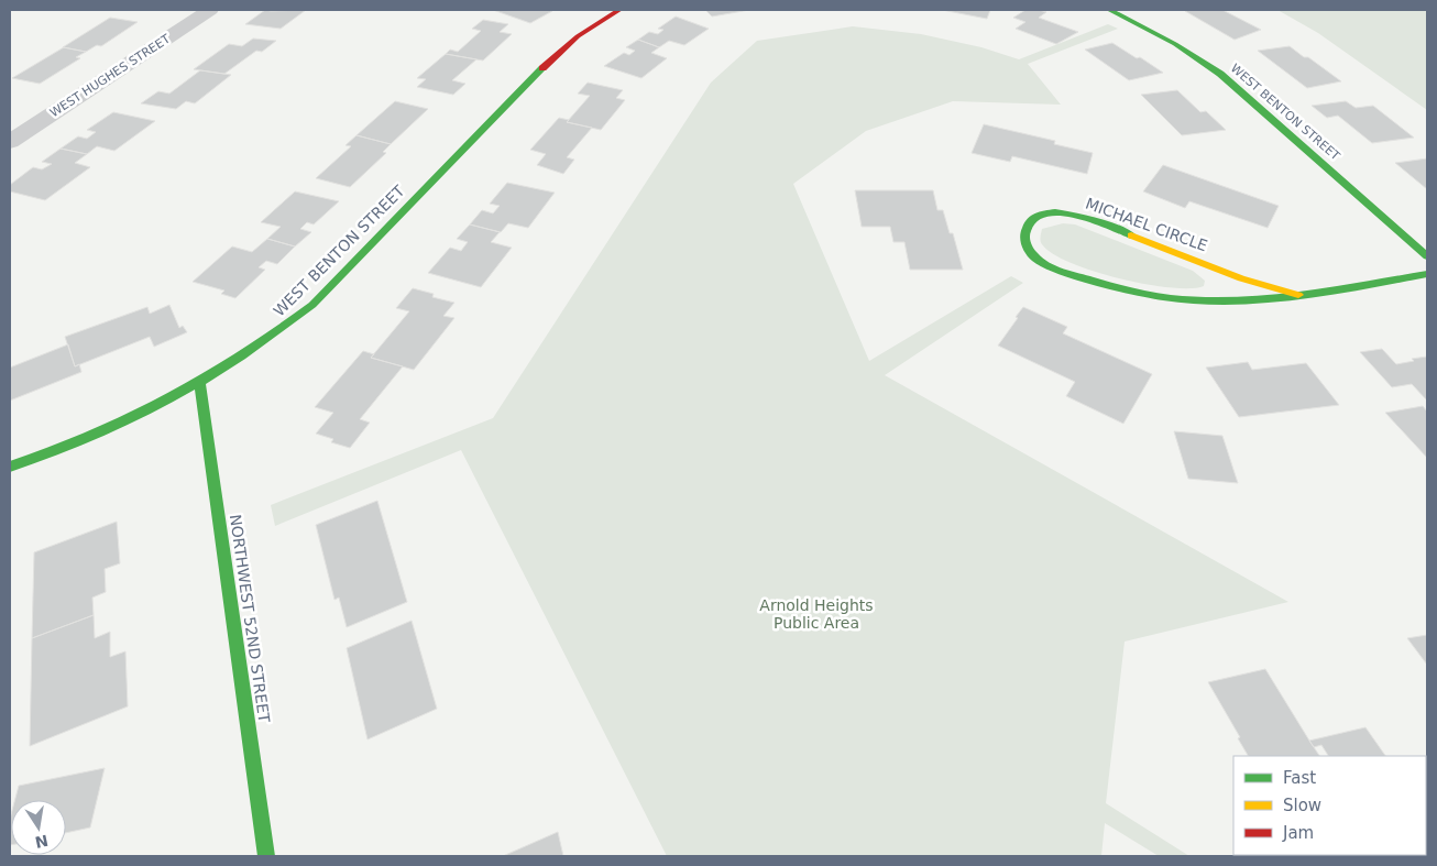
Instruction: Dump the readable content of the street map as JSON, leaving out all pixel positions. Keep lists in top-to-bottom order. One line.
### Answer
{"streets":{"street":["WEST HUGHES STREET","WEST BENTON STREET","MICHAEL CIRCLE","NORTHWEST 52ND STREET"]},"crossings":[["WEST BENTON STREET","NORTHWEST 52ND STREET"]],"parks":["Arnold Heights Public Area"],"legend":["Fast","Slow","Jam"],"north":"bottom"}
